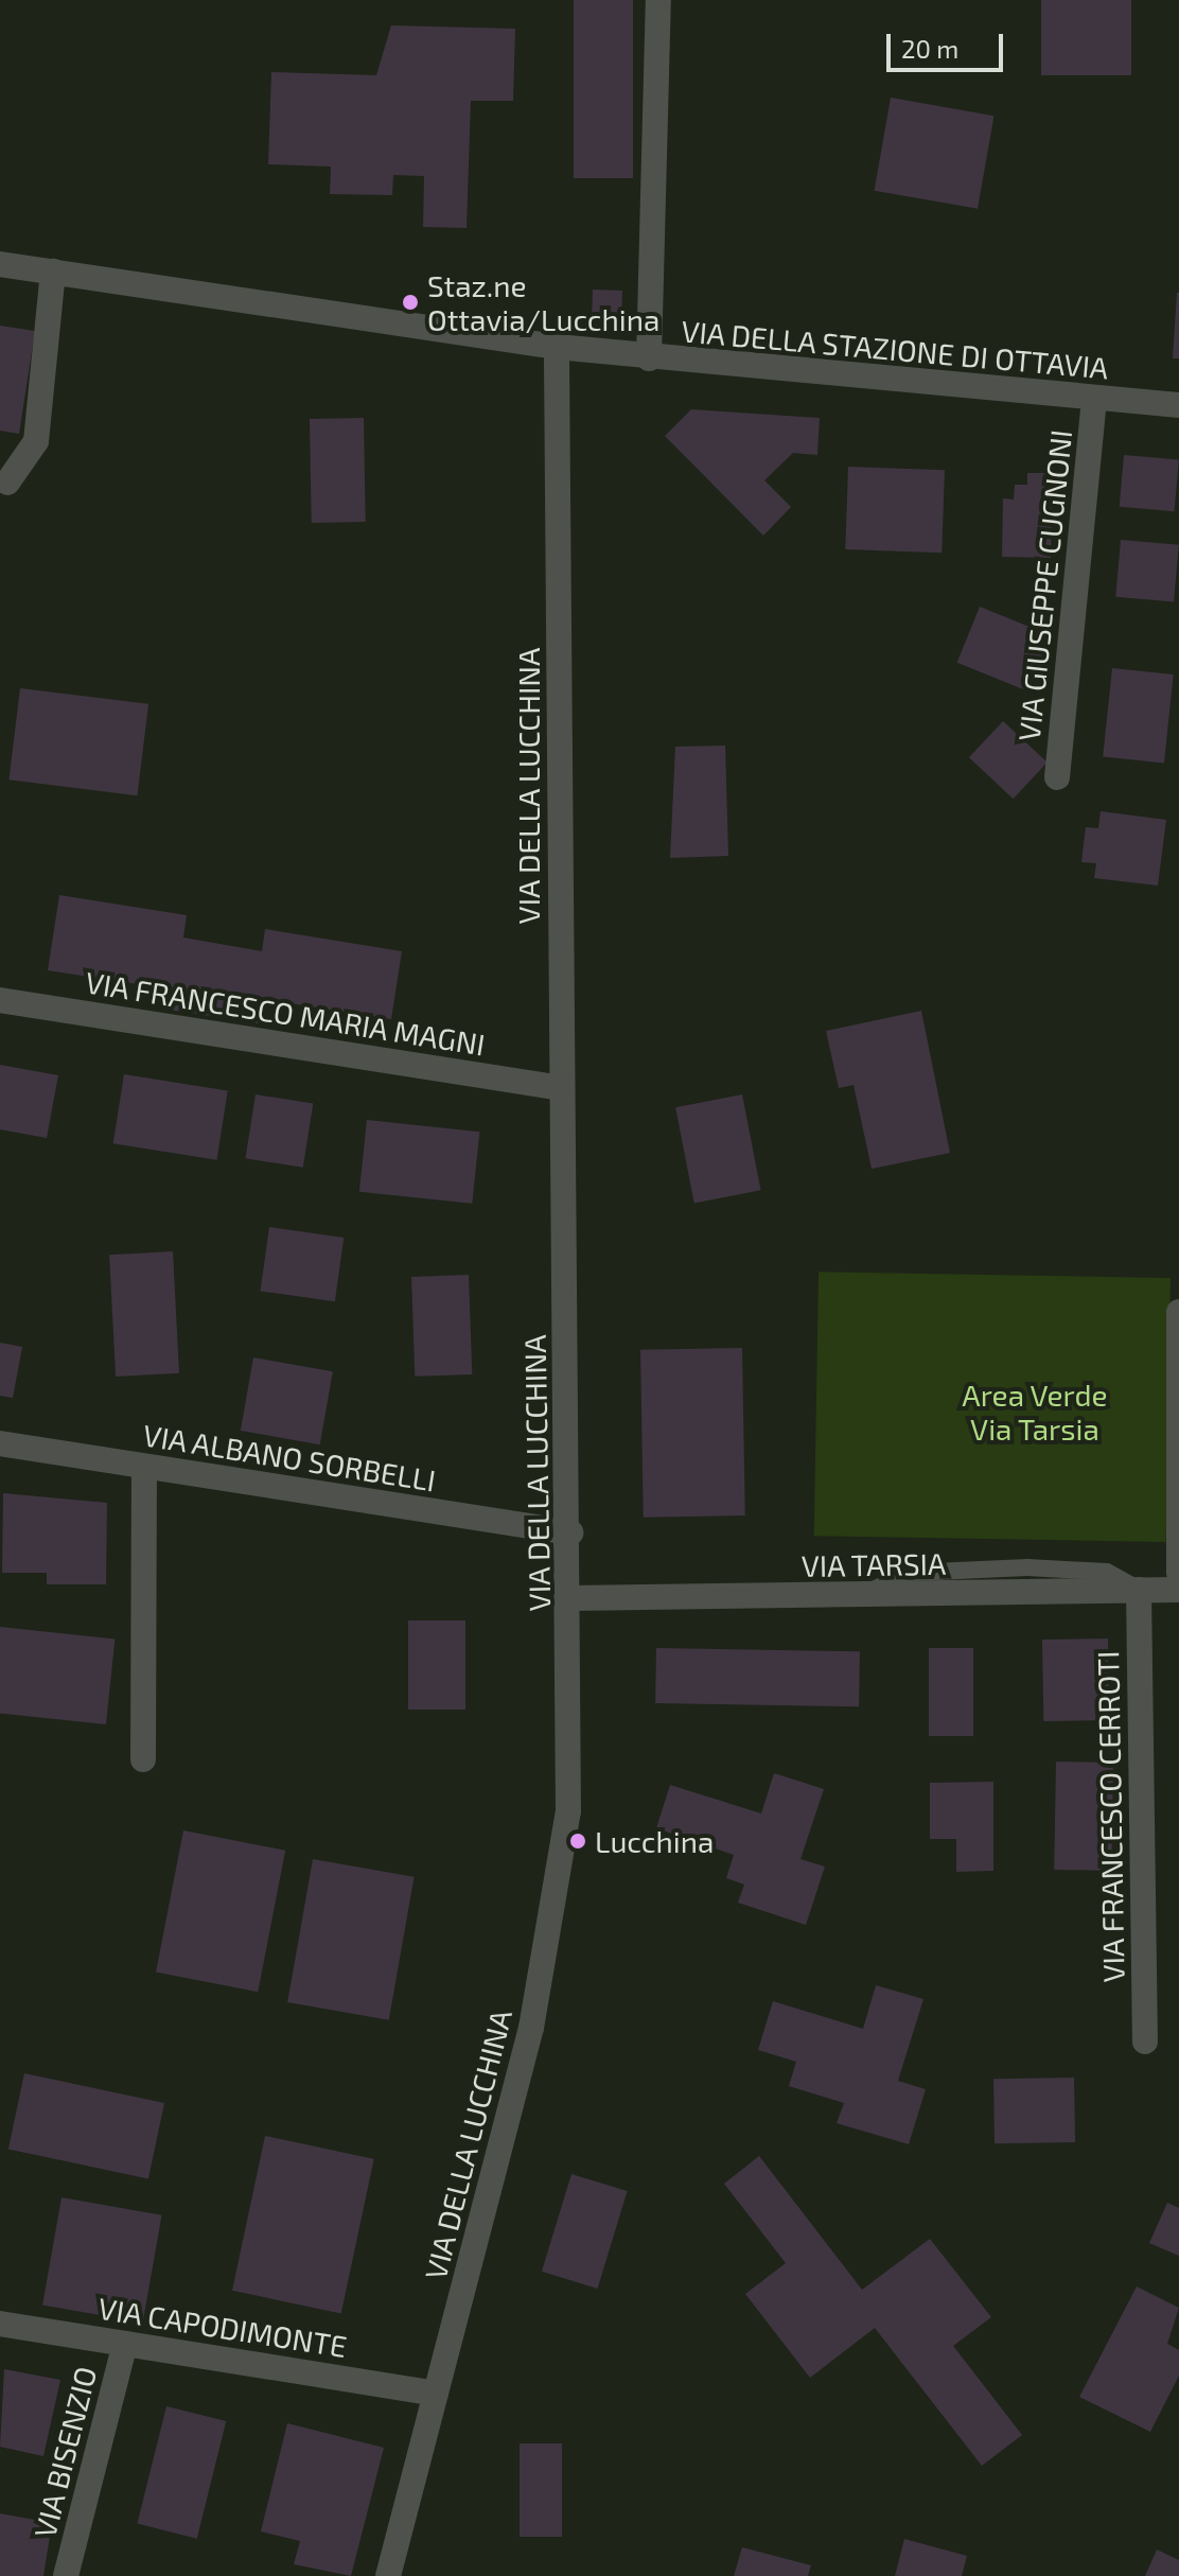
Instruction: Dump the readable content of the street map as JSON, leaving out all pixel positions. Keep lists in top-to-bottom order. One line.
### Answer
{"streets":{"street":["VIA DELLA STAZIONE DI OTTAVIA","VIA GIUSEPPE CUGNONI","VIA DELLA LUCCHINA","VIA FRANCESCO MARIA MAGNI","VIA ALBANO SORBELLI","VIA TARSIA","VIA FRANCESCO CERROTI","VIA CAPODIMONTE","VIA BISENZIO"]},"crossings":[["VIA DELLA STAZIONE DI OTTAVIA","VIA GIUSEPPE CUGNONI"],["VIA DELLA STAZIONE DI OTTAVIA","VIA DELLA LUCCHINA"],["VIA DELLA LUCCHINA","VIA FRANCESCO MARIA MAGNI"],["VIA DELLA LUCCHINA","VIA ALBANO SORBELLI"],["VIA DELLA LUCCHINA","VIA TARSIA"],["VIA DELLA LUCCHINA","VIA CAPODIMONTE"],["VIA TARSIA","VIA FRANCESCO CERROTI"],["VIA CAPODIMONTE","VIA BISENZIO"]],"parks":["Area Verde Via Tarsia"],"places":["Staz.ne Ottavia/Lucchina","Lucchina"],"scale_bar":"20 m"}
